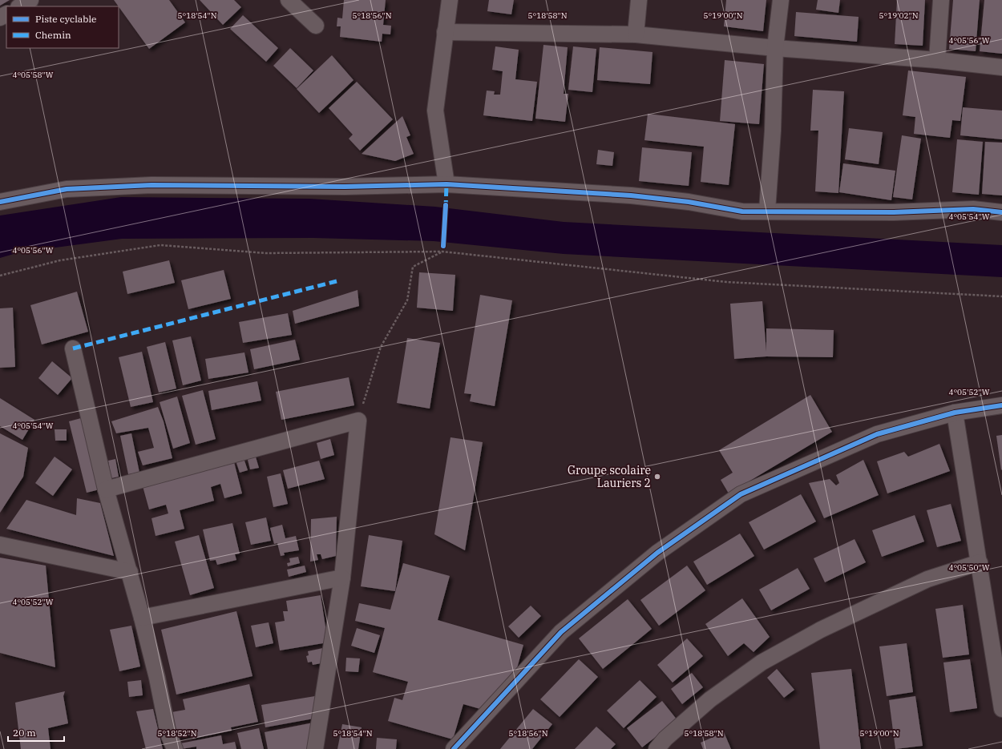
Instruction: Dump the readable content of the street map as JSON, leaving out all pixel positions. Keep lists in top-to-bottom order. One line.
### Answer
{"places":["Groupe scolaire Lauriers 2"],"legend":["Piste cyclable","Chemin"],"scale_bar":"20 m","coordinates":["5°18'54\"N","5°18'56\"N","5°18'58\"N","5°19'00\"N","5°19'02\"N","4°05'56\"W","4°05'58\"W","4°05'54\"W","4°05'52\"W","4°05'50\"W","5°18'52\"N"]}
